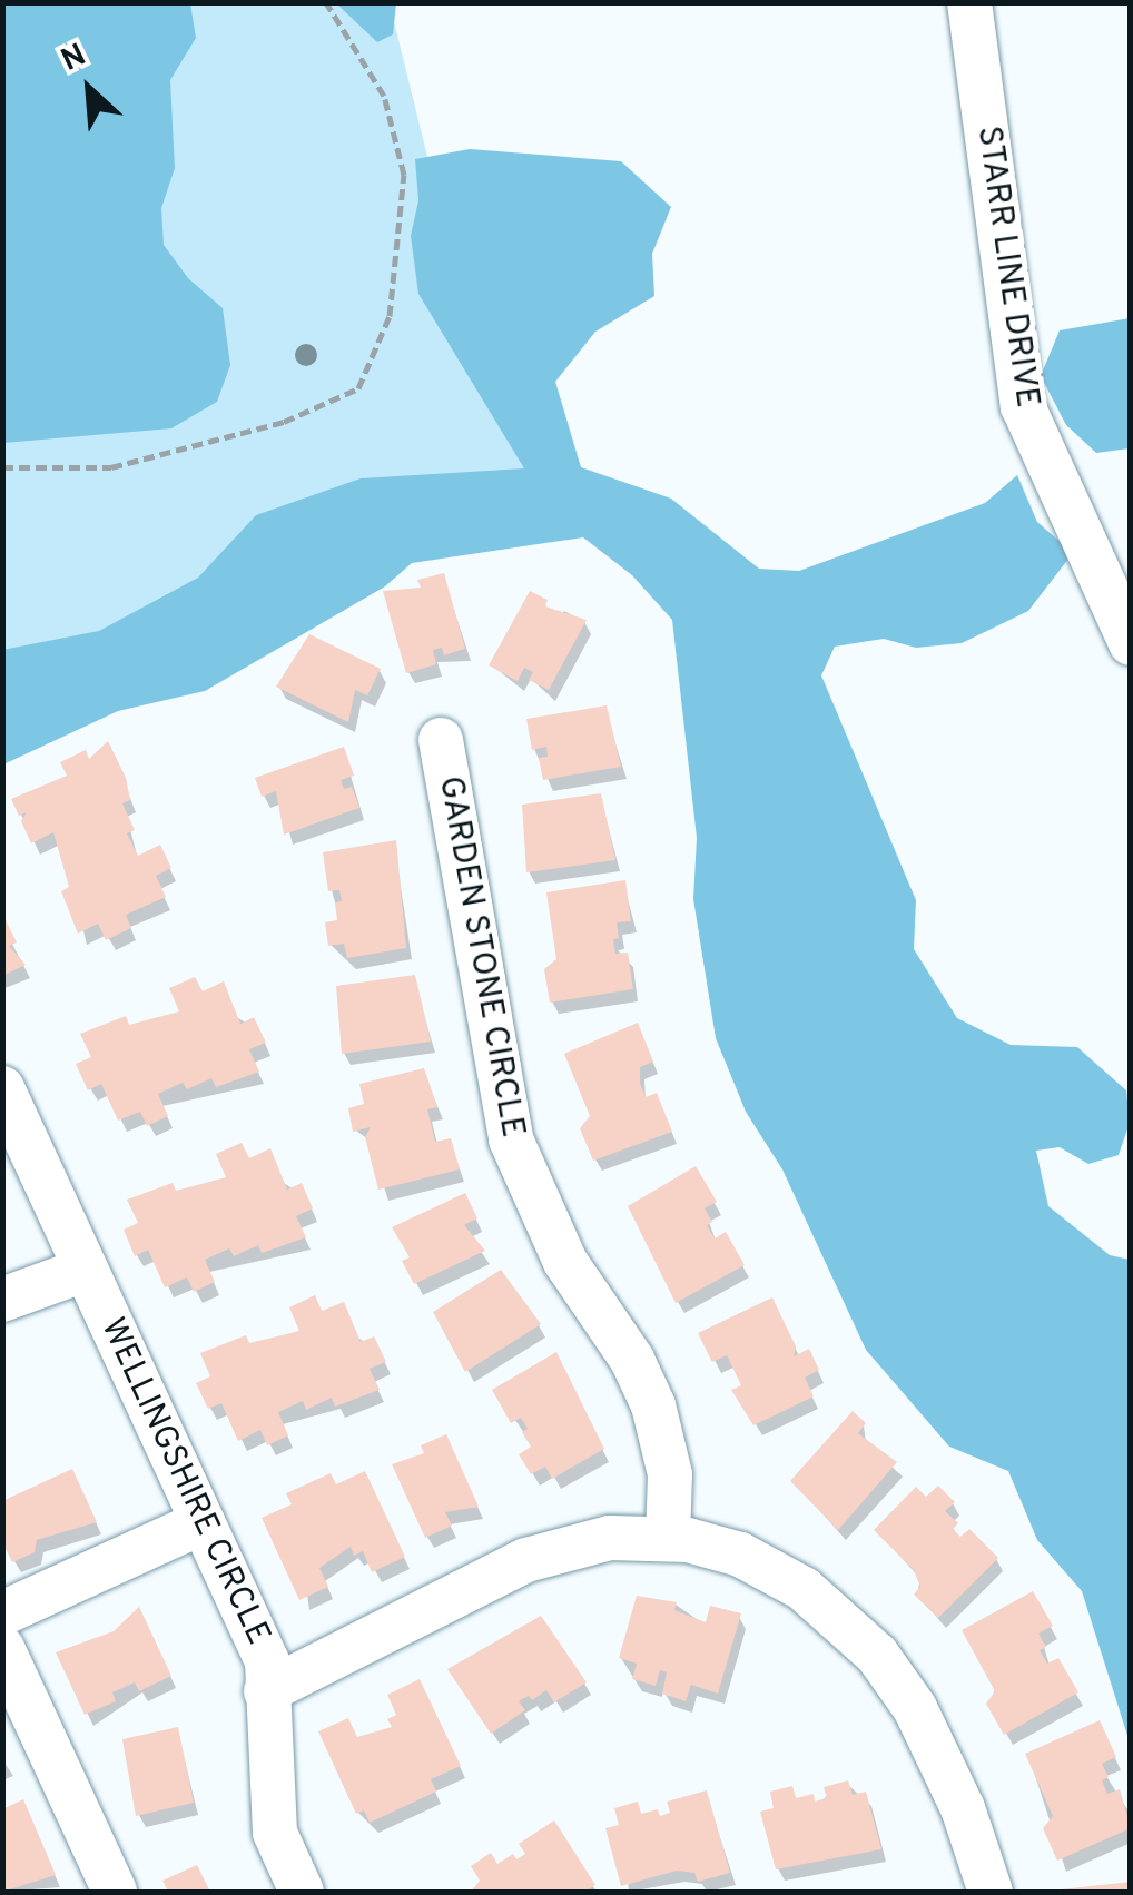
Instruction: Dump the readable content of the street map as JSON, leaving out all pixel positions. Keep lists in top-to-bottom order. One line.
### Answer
{"streets":{"street":["STARR LINE DRIVE","GARDEN STONE CIRCLE","WELLINGSHIRE CIRCLE"]},"north":"top left"}
